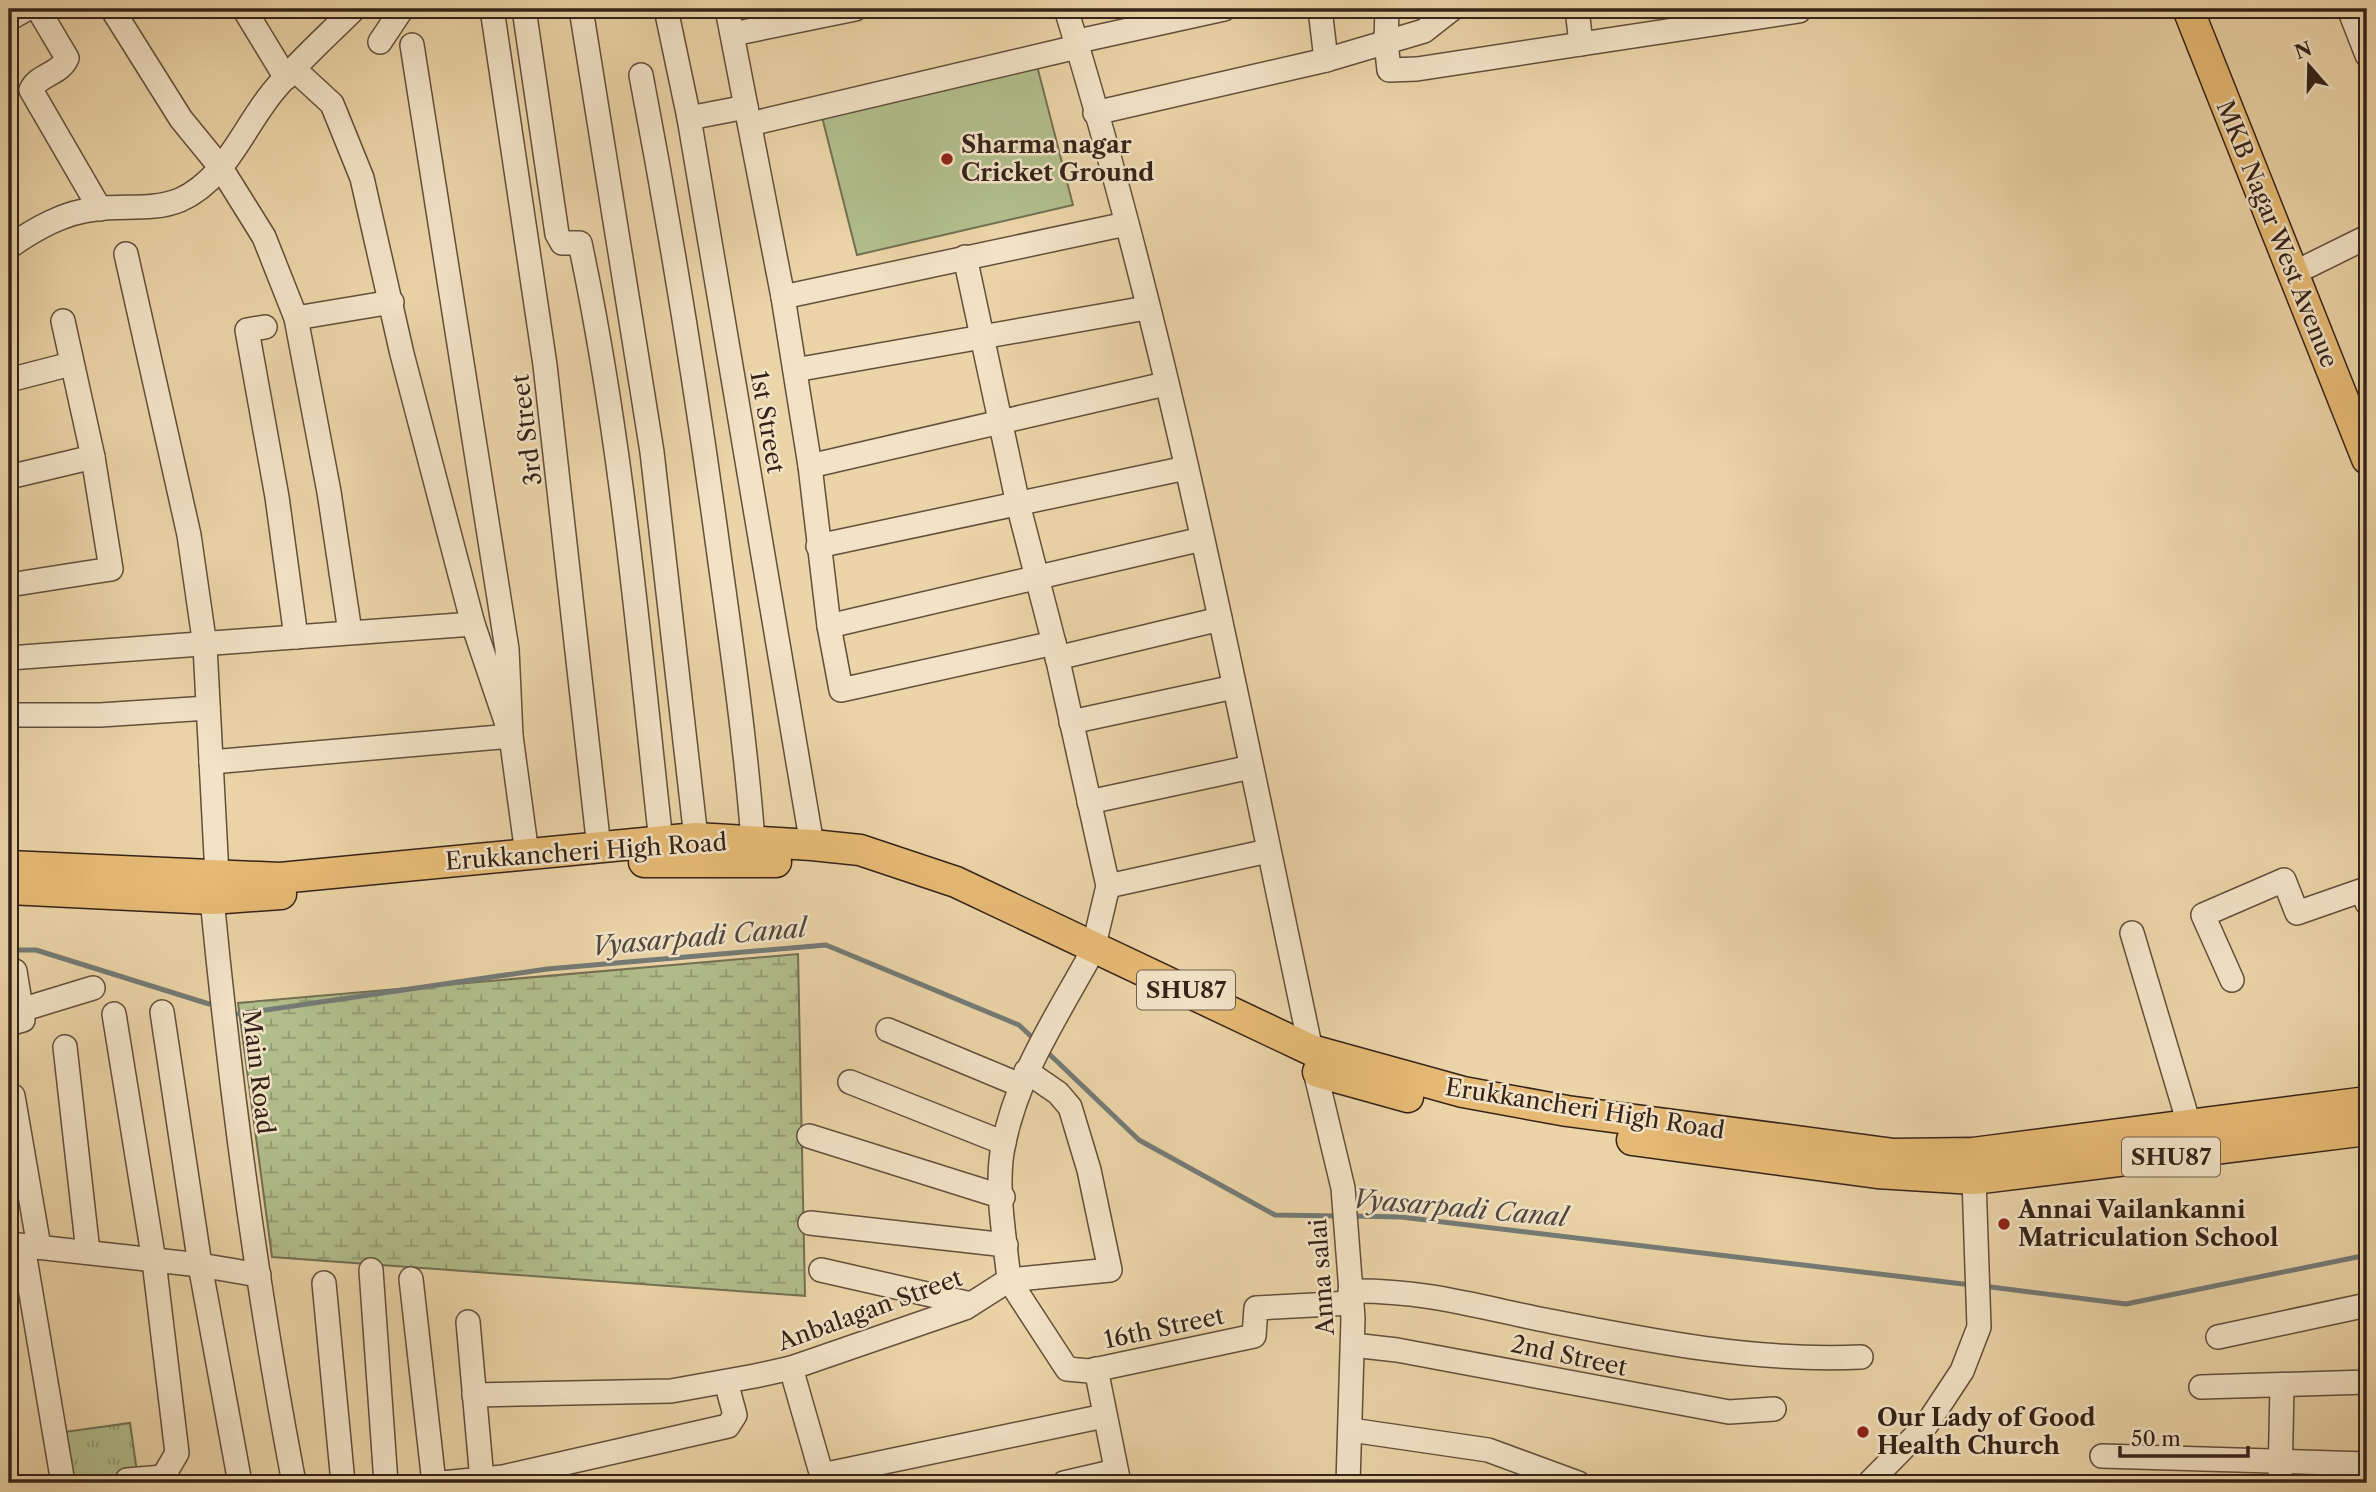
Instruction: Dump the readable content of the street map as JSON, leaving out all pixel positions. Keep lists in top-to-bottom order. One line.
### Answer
{"streets":{"main road":["MKB Nagar West Avenue","Erukkancheri High Road","SHU87"],"street":["1st Street","3rd Street","Main Road","Anna salai","Anbalagan Street","16th Street","2nd Street"]},"crossings":[["1st Street","Erukkancheri High Road"],["3rd Street","Erukkancheri High Road"],["Erukkancheri High Road","SHU87"],["Erukkancheri High Road","Main Road"],["Erukkancheri High Road","Anna salai"],["SHU87","Main Road"],["SHU87","Anna salai"],["Anna salai","16th Street"],["Anna salai","2nd Street"],["Anbalagan Street","16th Street"]],"water":["Vyasarpadi Canal"],"places":["Sharma nagar Cricket Ground","Annai Vailankanni Matriculation School","Our Lady of Good Health Church"],"scale_bar":"50 m","north":"top"}
